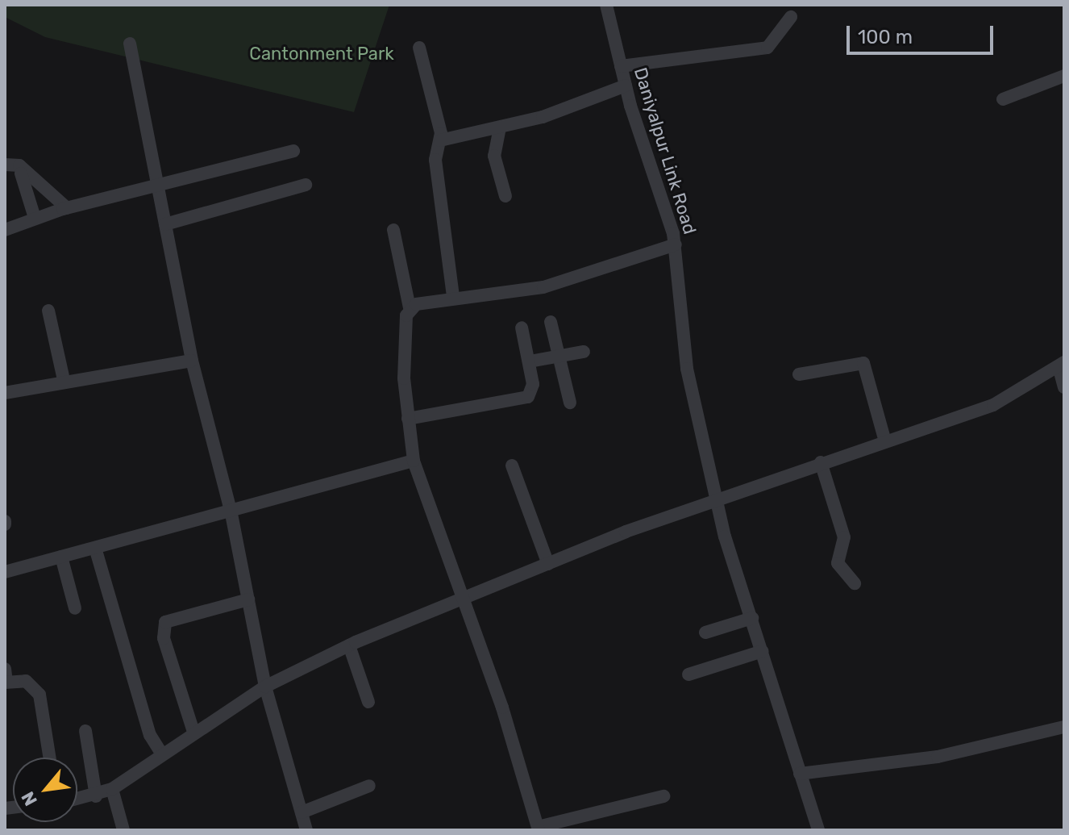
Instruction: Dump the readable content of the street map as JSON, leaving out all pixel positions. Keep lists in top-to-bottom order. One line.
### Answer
{"streets":{"street":["Daniyalpur Link Road"]},"parks":["Cantonment Park"],"scale_bar":"100 m","north":"bottom left"}
